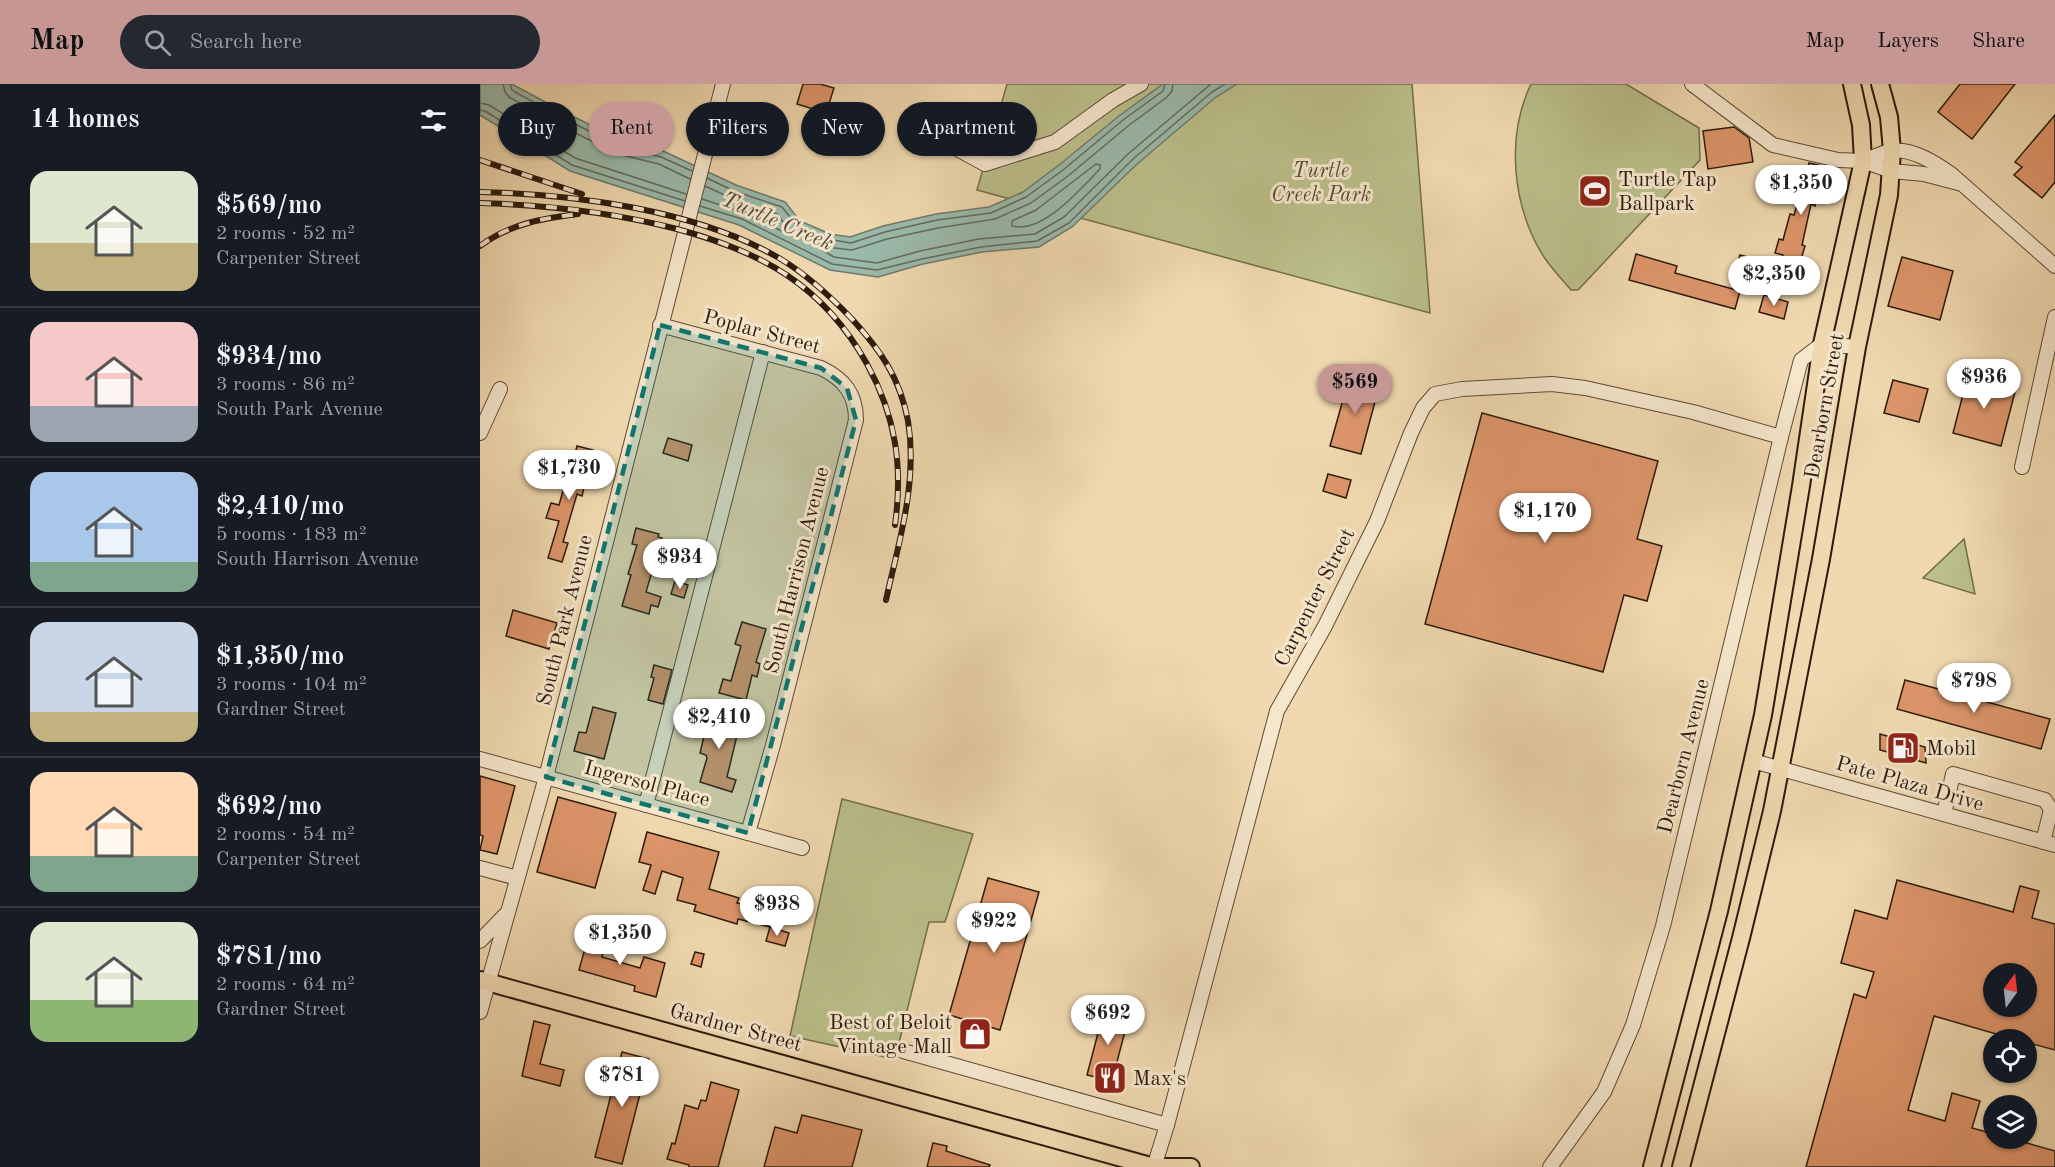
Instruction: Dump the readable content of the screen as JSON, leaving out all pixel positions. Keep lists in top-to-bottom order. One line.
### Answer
{"streets":{"main road":["Dearborn Street","Gardner Street"],"street":["Poplar Street","South Harrison Avenue","Carpenter Street","South Park Avenue","Dearborn Avenue","Ingersol Place","Pate Plaza Drive"]},"crossings":[["Poplar Street","South Harrison Avenue"],["Poplar Street","South Park Avenue"],["Dearborn Street","Dearborn Avenue"],["Dearborn Street","Pate Plaza Drive"],["South Harrison Avenue","Ingersol Place"],["Carpenter Street","Dearborn Avenue"],["Carpenter Street","Gardner Street"],["South Park Avenue","Ingersol Place"],["South Park Avenue","Gardner Street"]],"water":["Turtle Creek"],"parks":["Turtle Creek Park"],"places":{"sports":["Turtle Tap Ballpark"],"fuel station":["Mobil"],"shop":["Best of Beloit Vintage Mall"],"restaurant":["Max's"]},"north":"top","page":{"header":"Map","search":"Search here","nav":["Map","Layers","Share"],"heading":"14 homes","chip":["Buy","Rent","Filters","New","Apartment"],"list":[{"name":"$569/mo","note":"2 rooms · 52 m² · Carpenter Street"},{"name":"$934/mo","note":"3 rooms · 86 m² · South Park Avenue"},{"name":"$2,410/mo","note":"5 rooms · 183 m² · South Harrison Avenue"},{"name":"$1,350/mo","note":"3 rooms · 104 m² · Gardner Street"},{"name":"$692/mo","note":"2 rooms · 54 m² · Carpenter Street"},{"name":"$781/mo","note":"2 rooms · 64 m² · Gardner Street"}],"price":["$1,350","$2,350","$936","$569","$1,730","$1,170","$934","$798","$2,410","$938","$922","$1,350","$692","$781"]}}
